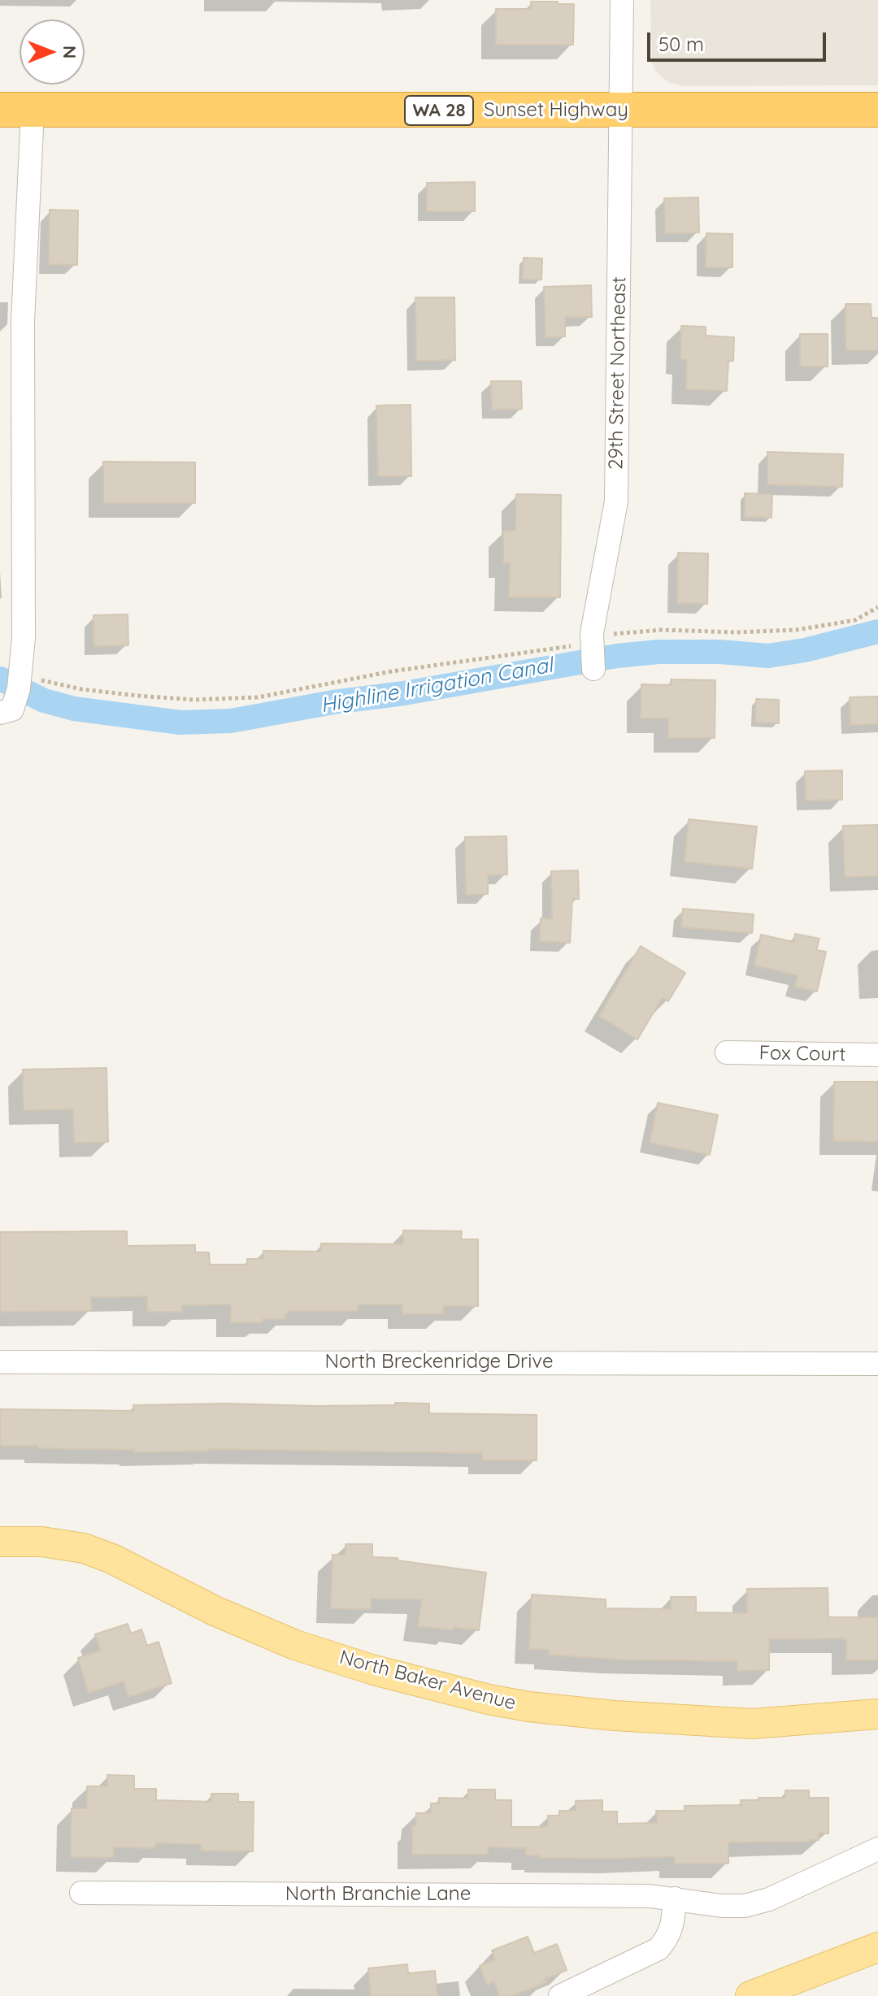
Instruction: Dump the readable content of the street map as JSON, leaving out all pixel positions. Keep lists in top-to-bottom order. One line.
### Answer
{"streets":{"highway":["WA 28","Sunset Highway"],"main road":["North Baker Avenue"],"street":["29th Street Northeast","Fox Court","North Breckenridge Drive","North Branchie Lane"]},"crossings":[["Sunset Highway","29th Street Northeast"]],"water":["Highline Irrigation Canal"],"scale_bar":"50 m","north":"right"}
